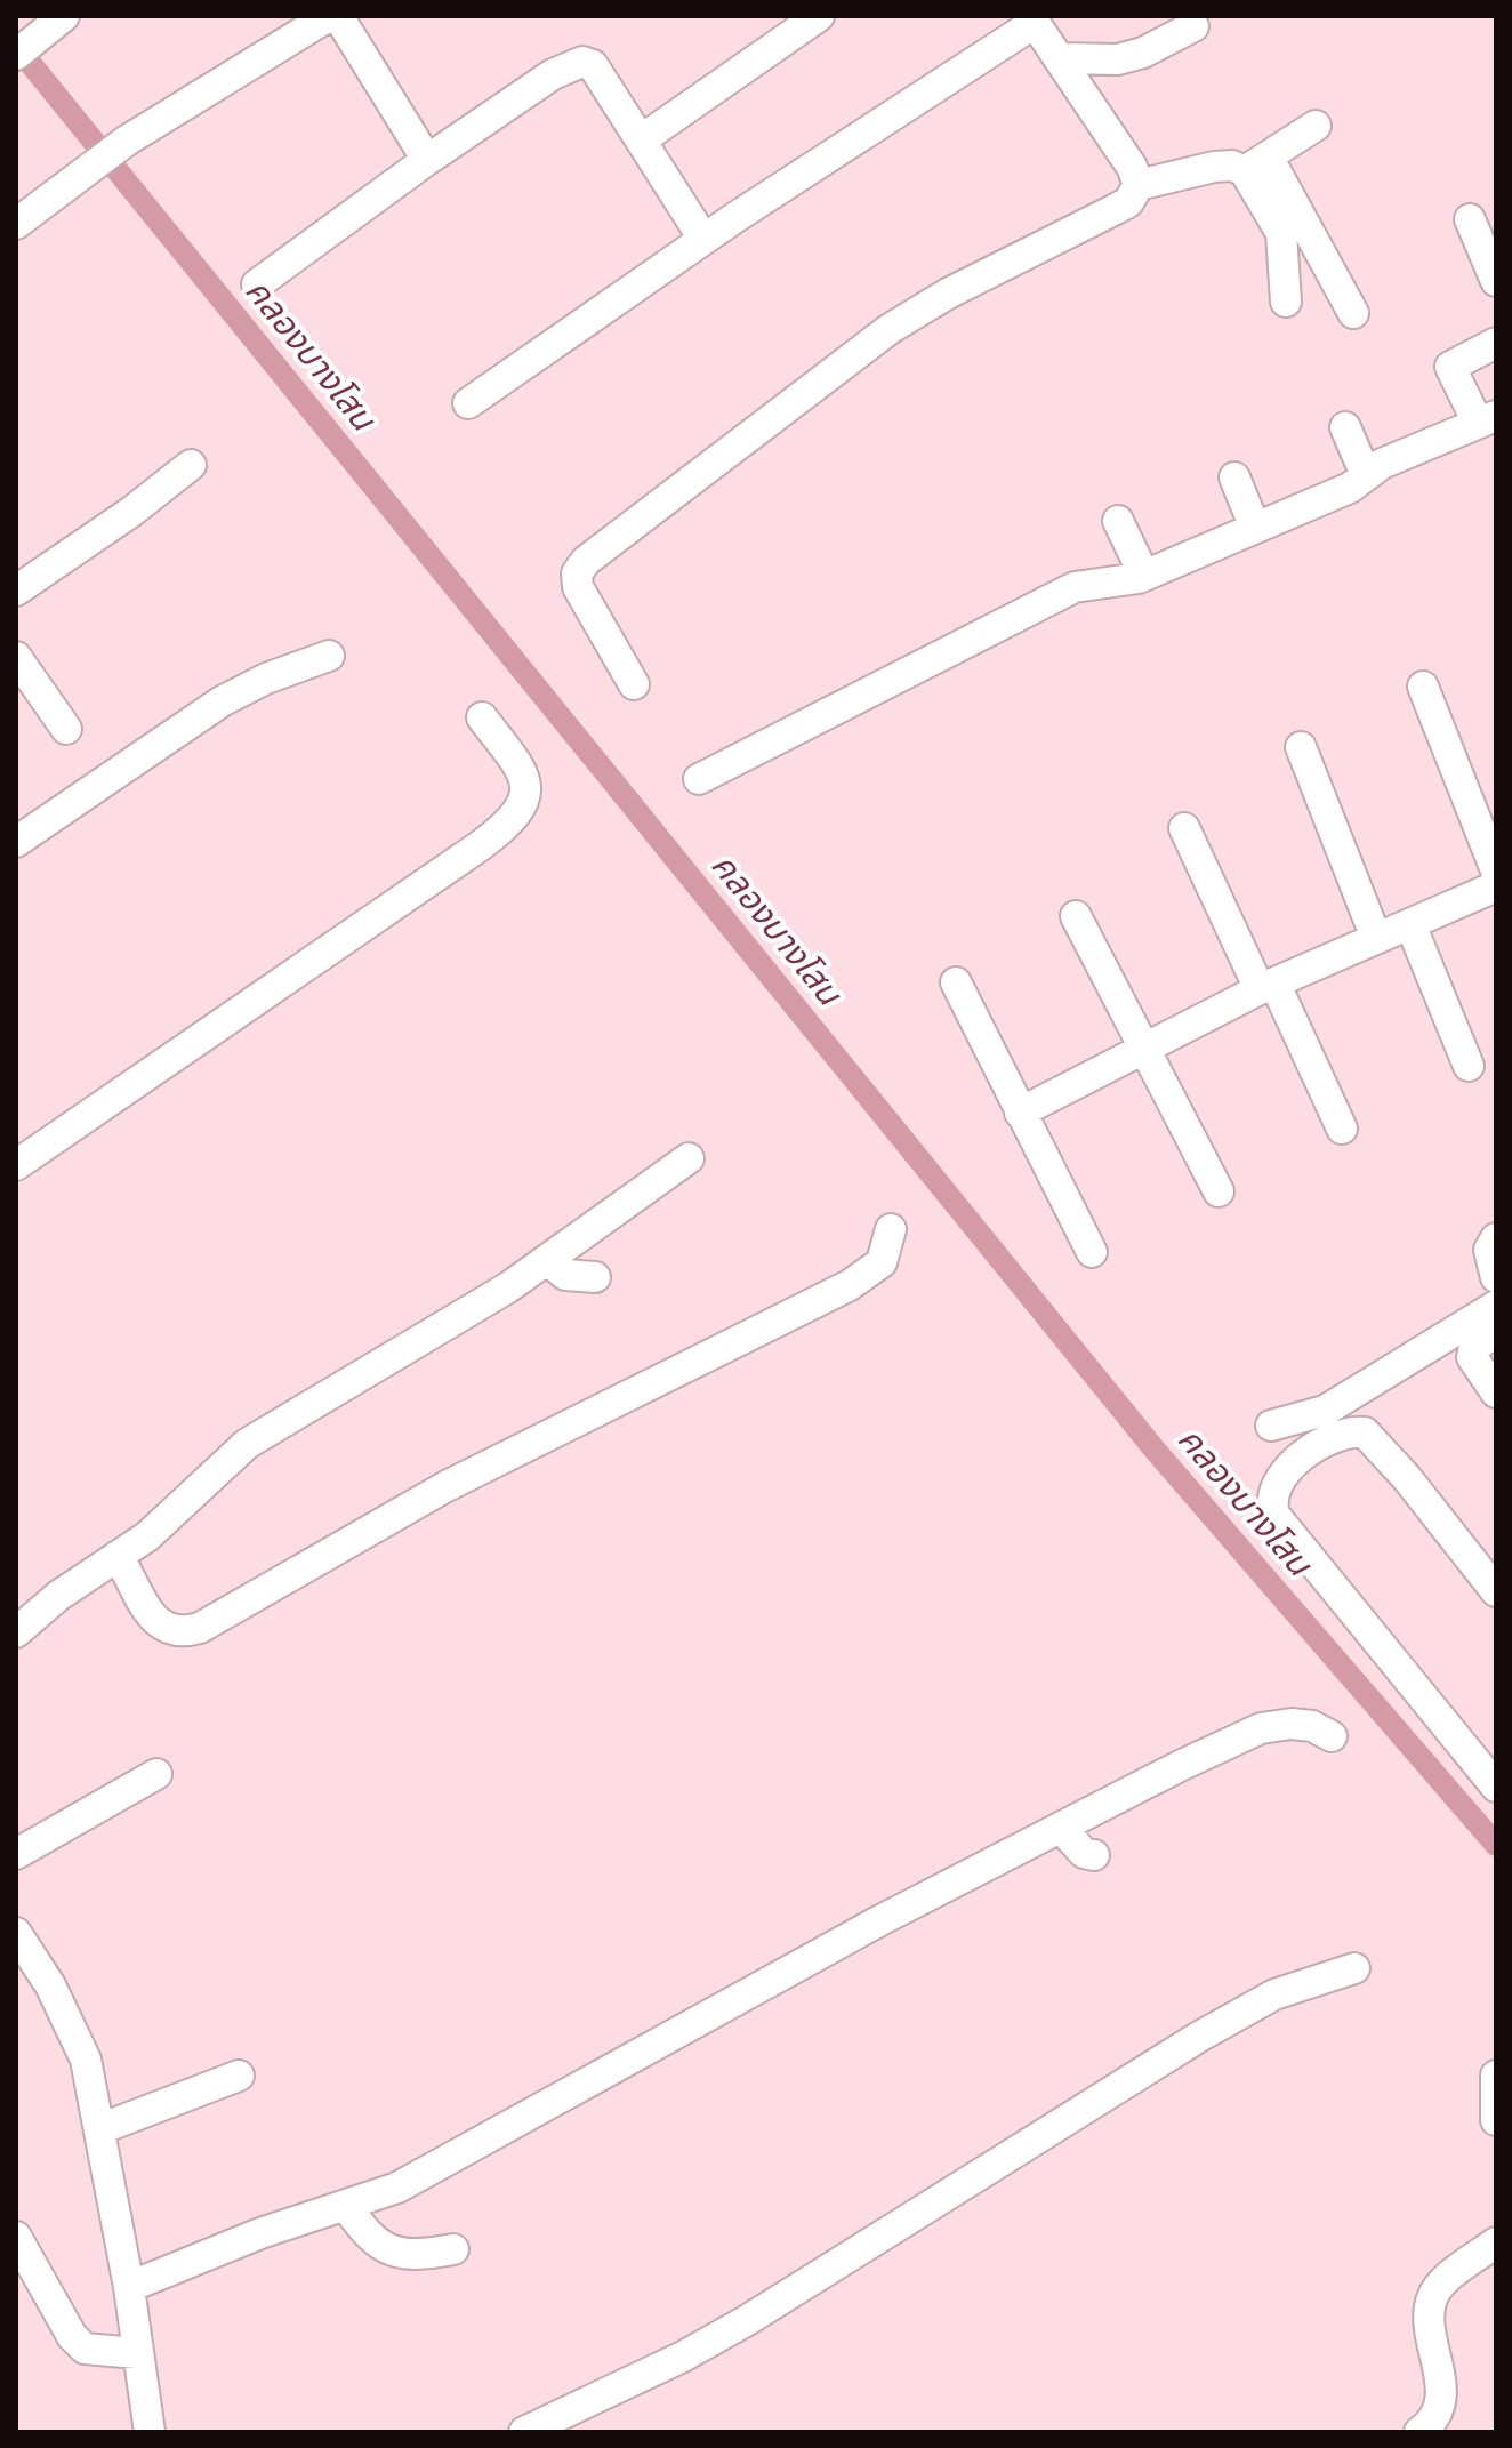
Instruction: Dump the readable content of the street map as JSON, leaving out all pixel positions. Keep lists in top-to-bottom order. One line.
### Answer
{"water":["คลองบางโสน"]}
